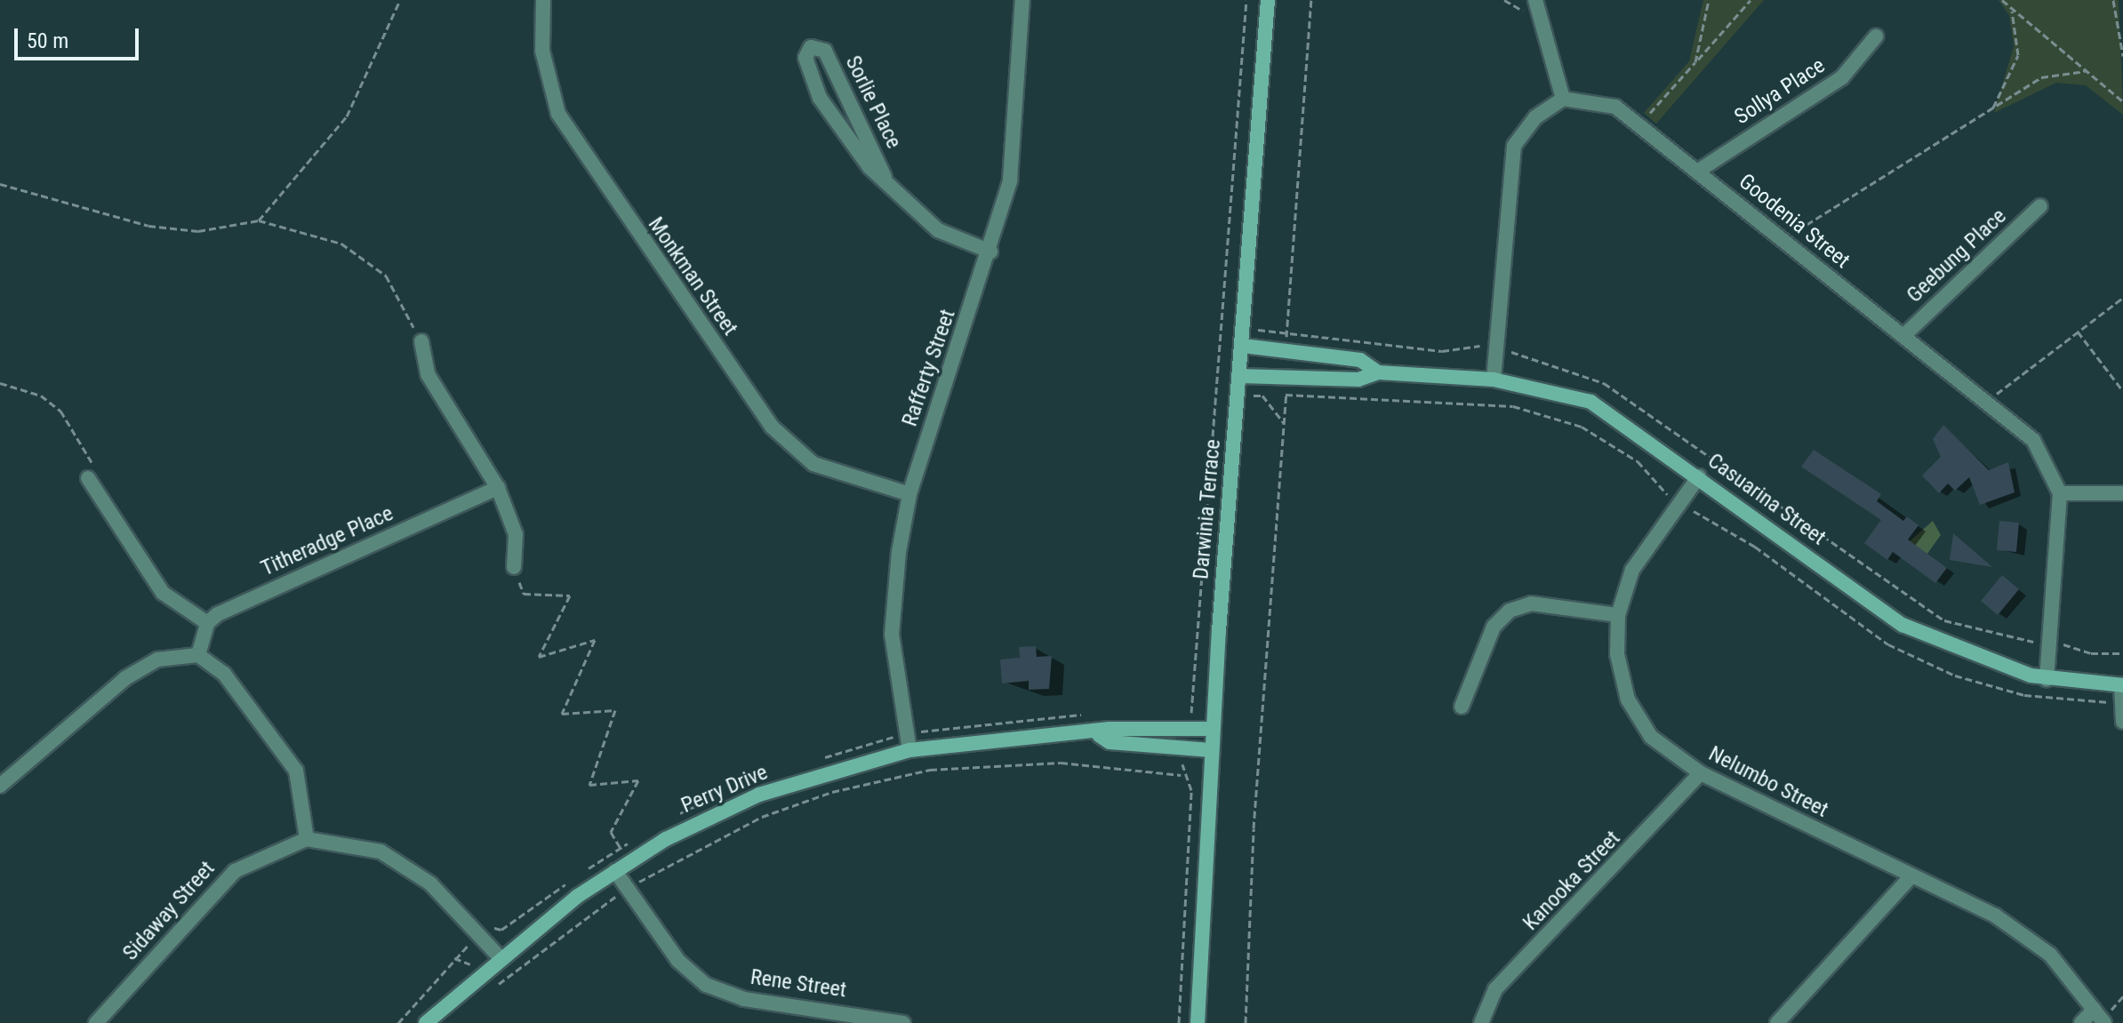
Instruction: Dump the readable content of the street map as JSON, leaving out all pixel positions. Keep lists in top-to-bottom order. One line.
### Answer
{"streets":{"street":["Sollya Place","Sorlie Place","Goodenia Street","Geebung Place","Monkman Street","Rafferty Street","Casuarina Street","Darwinia Terrace","Titheradge Place","Nelumbo Street","Perry Drive","Kanooka Street","Sidaway Street","Rene Street"]},"crossings":[["Sollya Place","Goodenia Street"],["Sorlie Place","Rafferty Street"],["Goodenia Street","Geebung Place"],["Monkman Street","Rafferty Street"],["Rafferty Street","Perry Drive"],["Casuarina Street","Darwinia Terrace"],["Casuarina Street","Nelumbo Street"],["Darwinia Terrace","Perry Drive"],["Nelumbo Street","Kanooka Street"],["Perry Drive","Rene Street"]],"scale_bar":"50 m"}
